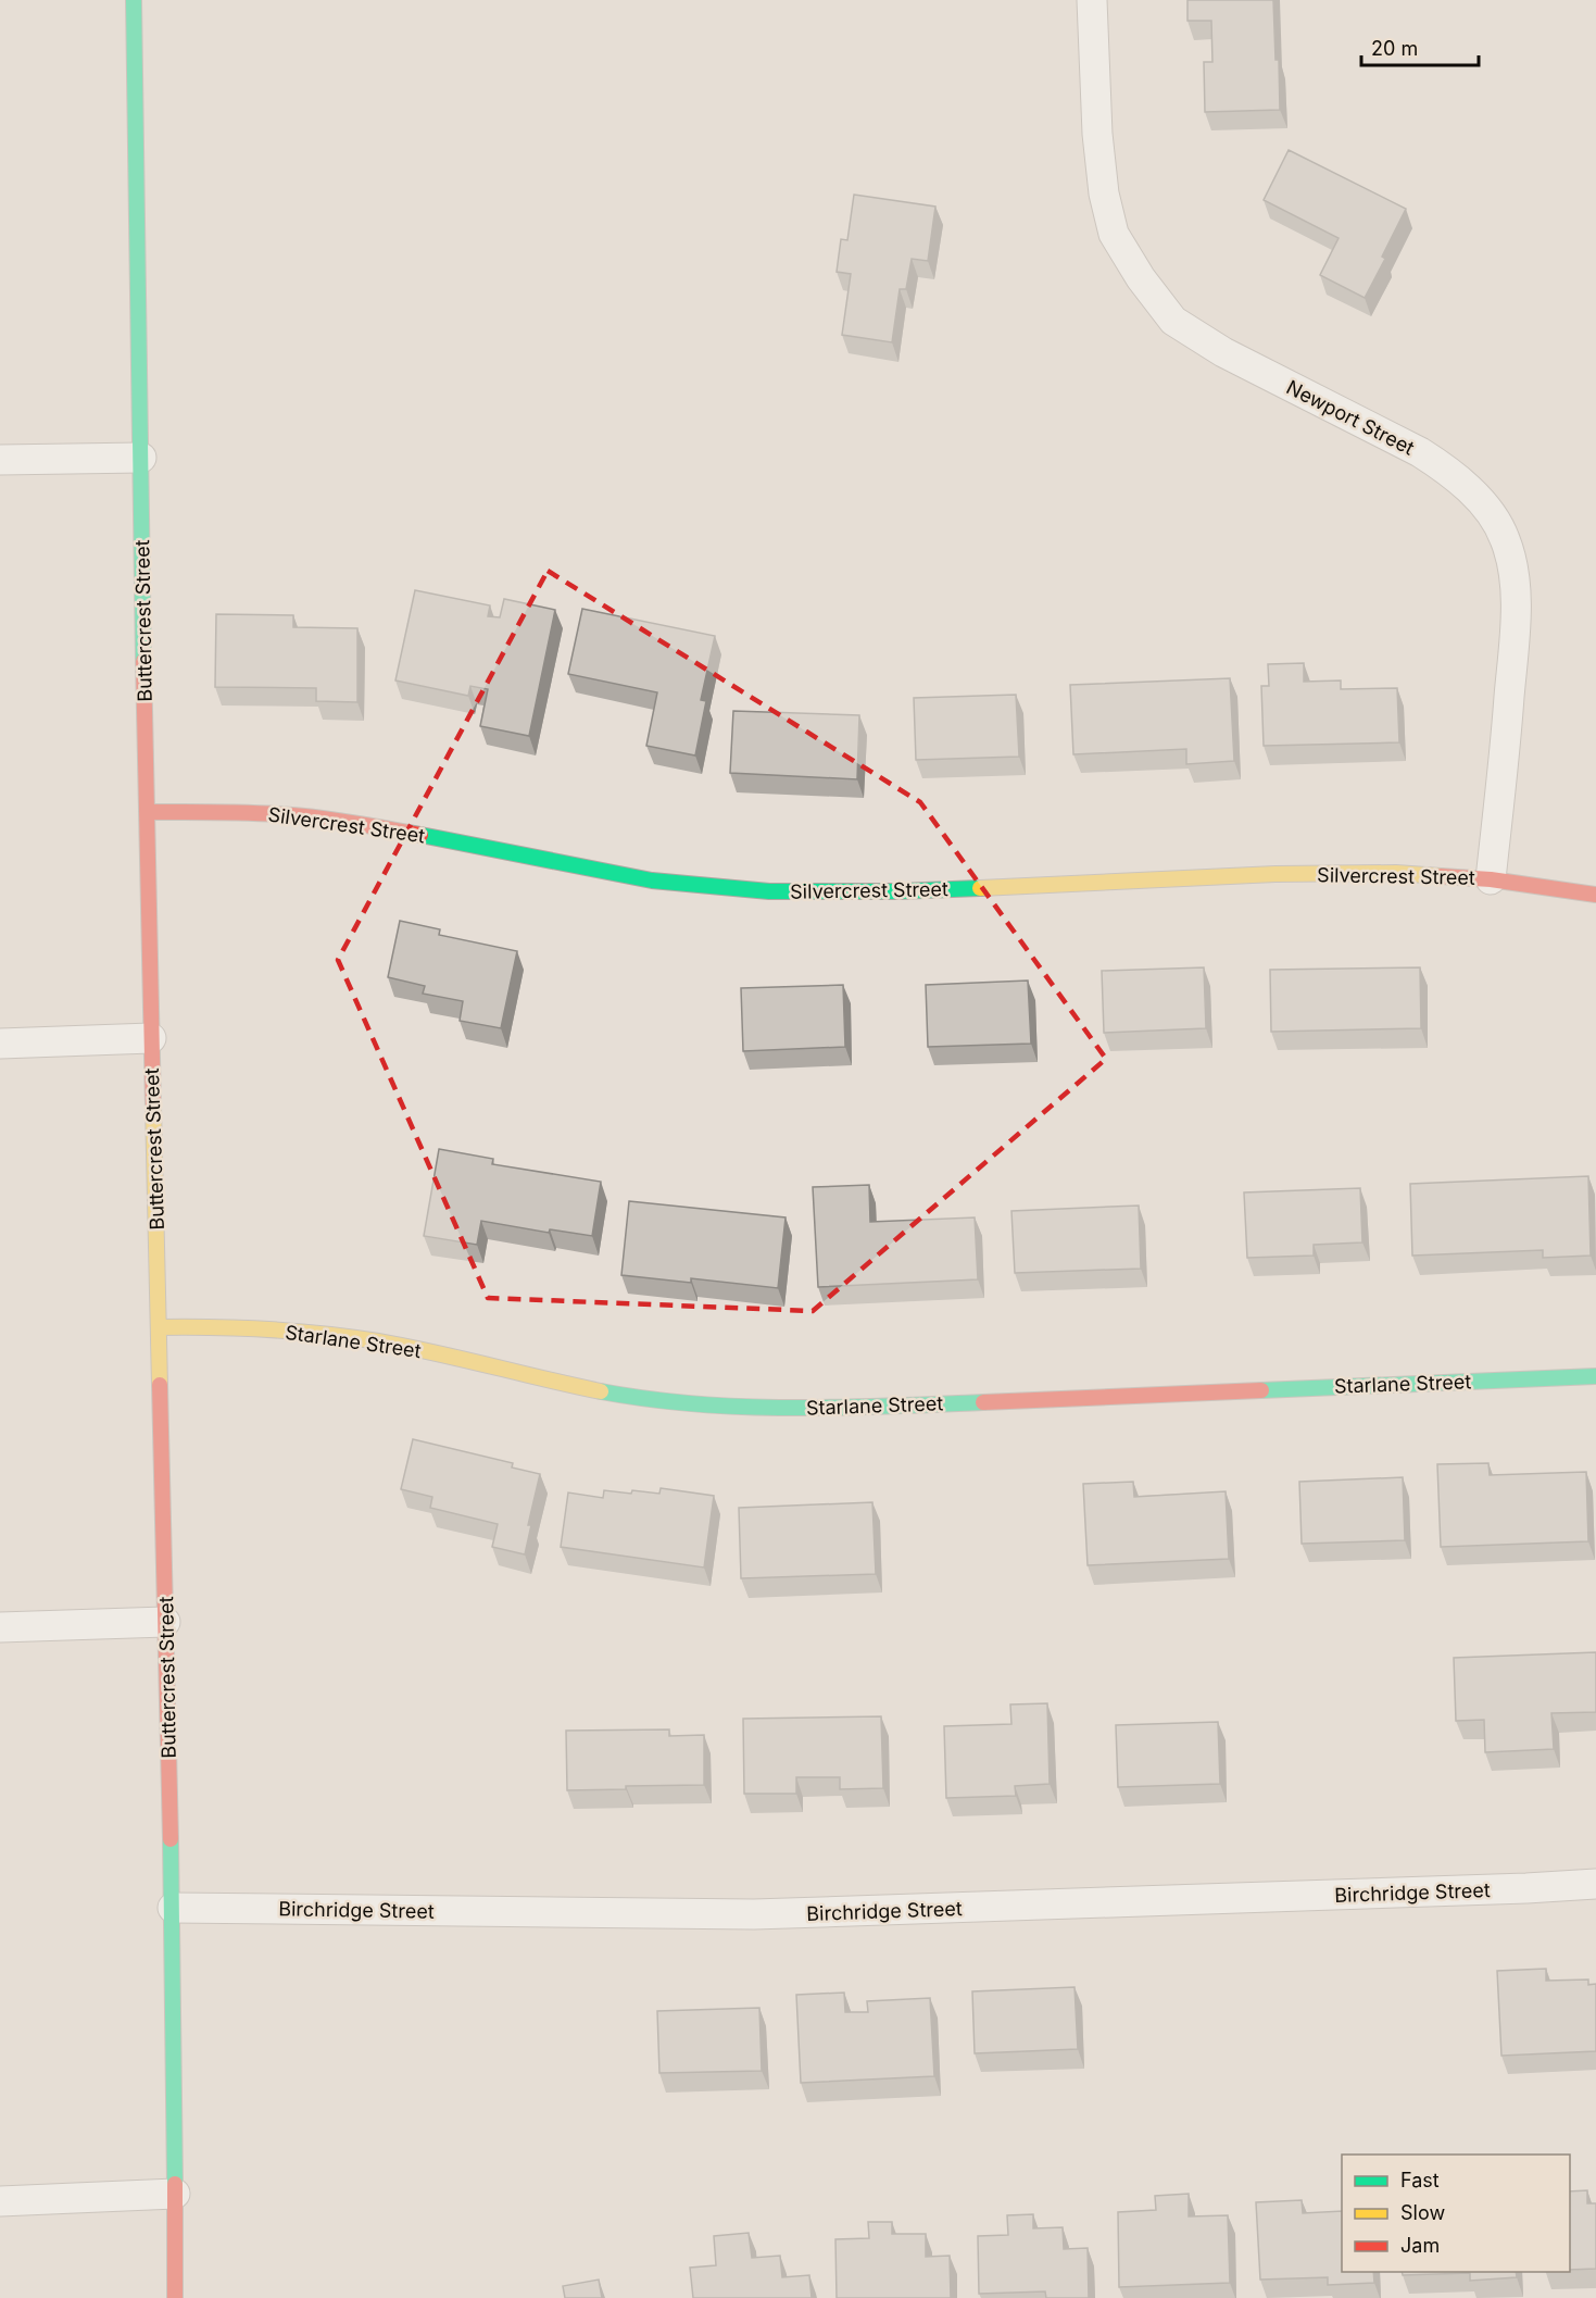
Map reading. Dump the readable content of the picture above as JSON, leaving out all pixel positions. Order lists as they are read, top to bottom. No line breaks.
{"streets":{"street":["Newport Street","Buttercrest Street","Silvercrest Street","Starlane Street","Birchridge Street"]},"crossings":[["Newport Street","Silvercrest Street"],["Buttercrest Street","Silvercrest Street"],["Buttercrest Street","Starlane Street"],["Buttercrest Street","Birchridge Street"]],"legend":["Fast","Slow","Jam"],"scale_bar":"20 m"}
